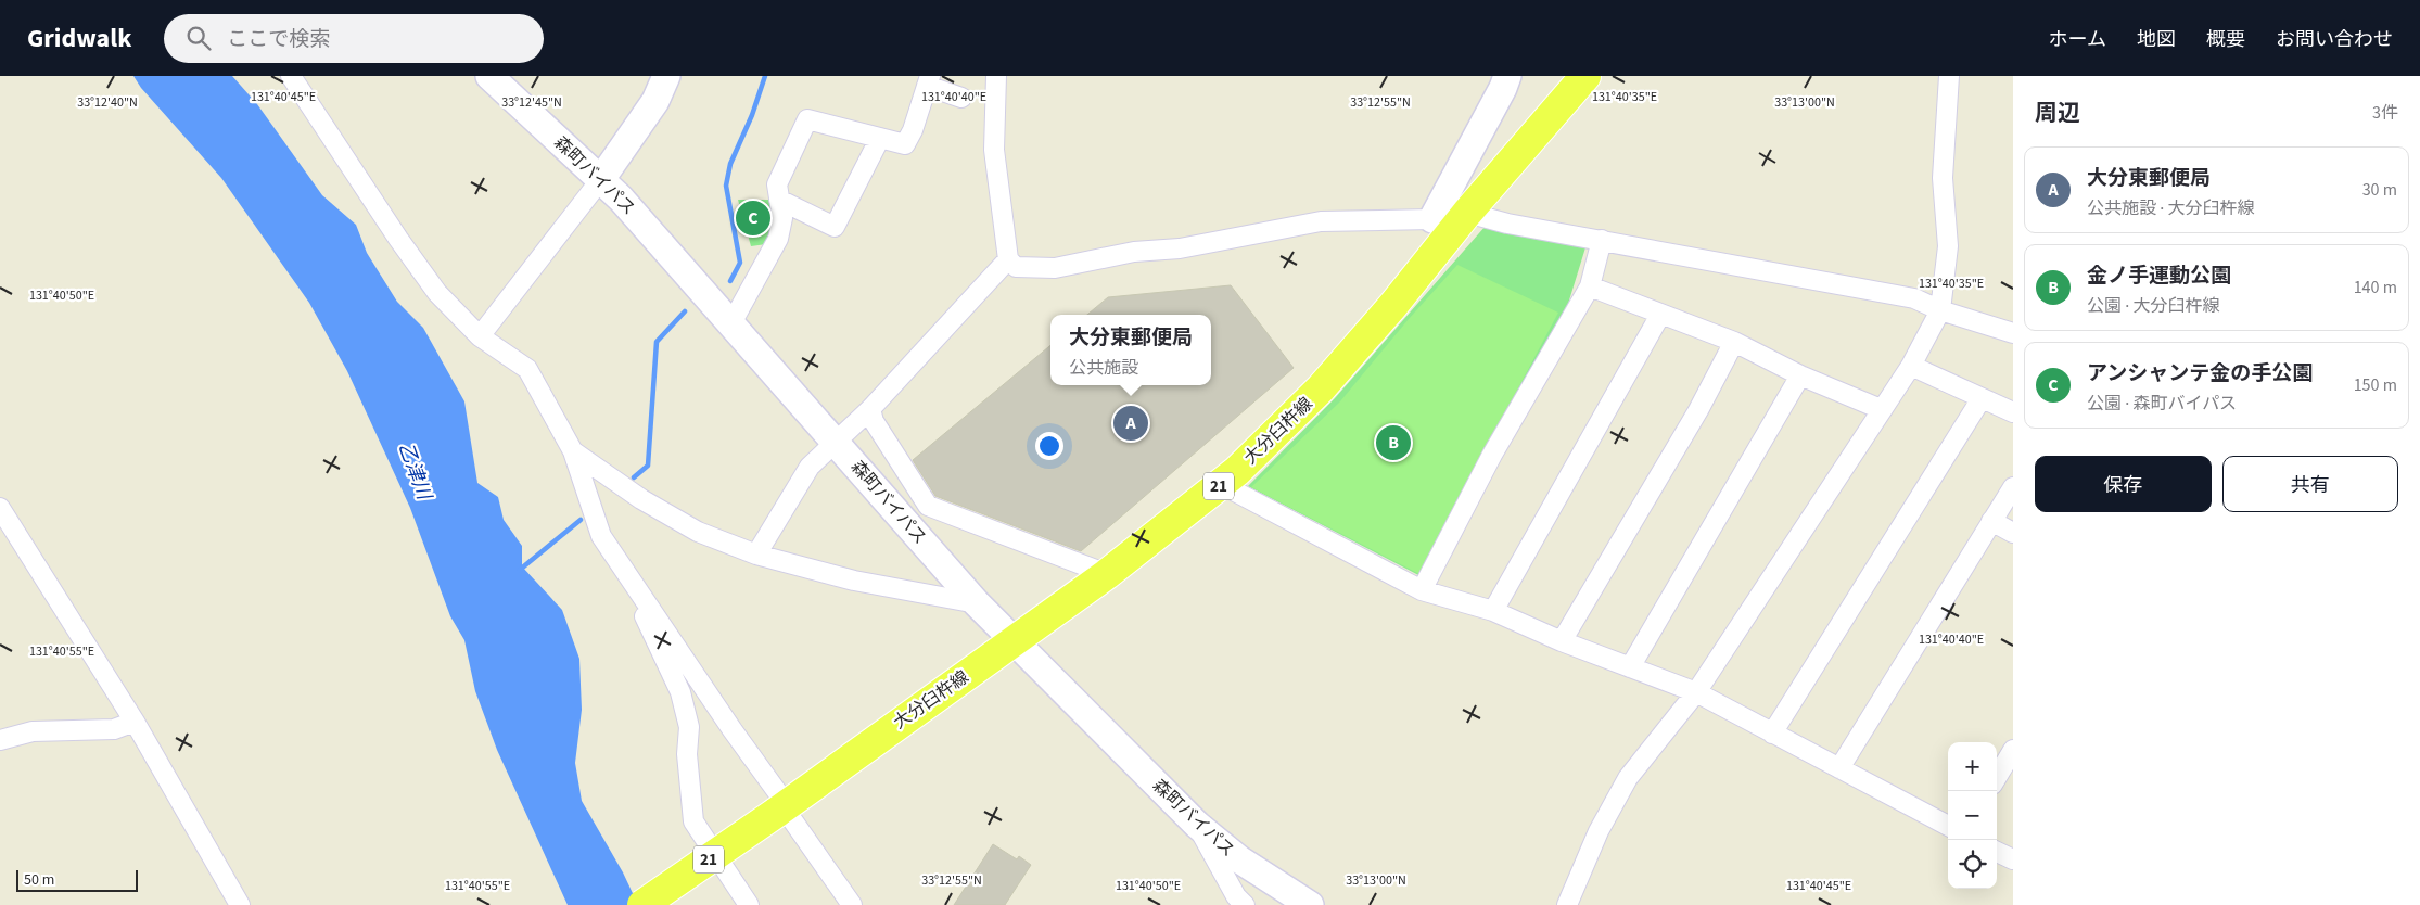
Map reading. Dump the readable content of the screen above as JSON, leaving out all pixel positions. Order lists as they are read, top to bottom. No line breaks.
{"streets":{"main road":["森町バイパス","大分臼杵線","21"]},"crossings":[["森町バイパス","大分臼杵線"],["大分臼杵線","21"]],"water":["乙津川"],"scale_bar":"50 m","page":{"header":"Gridwalk","search":"ここで検索","nav":["ホーム","地図","概要","お問い合わせ"],"heading":["周辺","3件"],"list":[{"mark":"A","name":"大分東郵便局","note":"公共施設 · 大分臼杵線","value":"30 m"},{"mark":"B","name":"金ノ手運動公園","note":"公園 · 大分臼杵線","value":"140 m"},{"mark":"C","name":"アンシャンテ金の手公園","note":"公園 · 森町バイパス","value":"150 m"}],"pins":["C","A","B"],"popup":["大分東郵便局","公共施設"],"buttons":["保存","共有"],"map_buttons":["+","−"],"scale":"50 m"},"coordinates":["131°40'45\"E","131°40'40\"E","131°40'35\"E","33°12'40\"N","33°12'45\"N","33°12'55\"N","33°13'00\"N","131°40'50\"E","131°40'55\"E"]}
